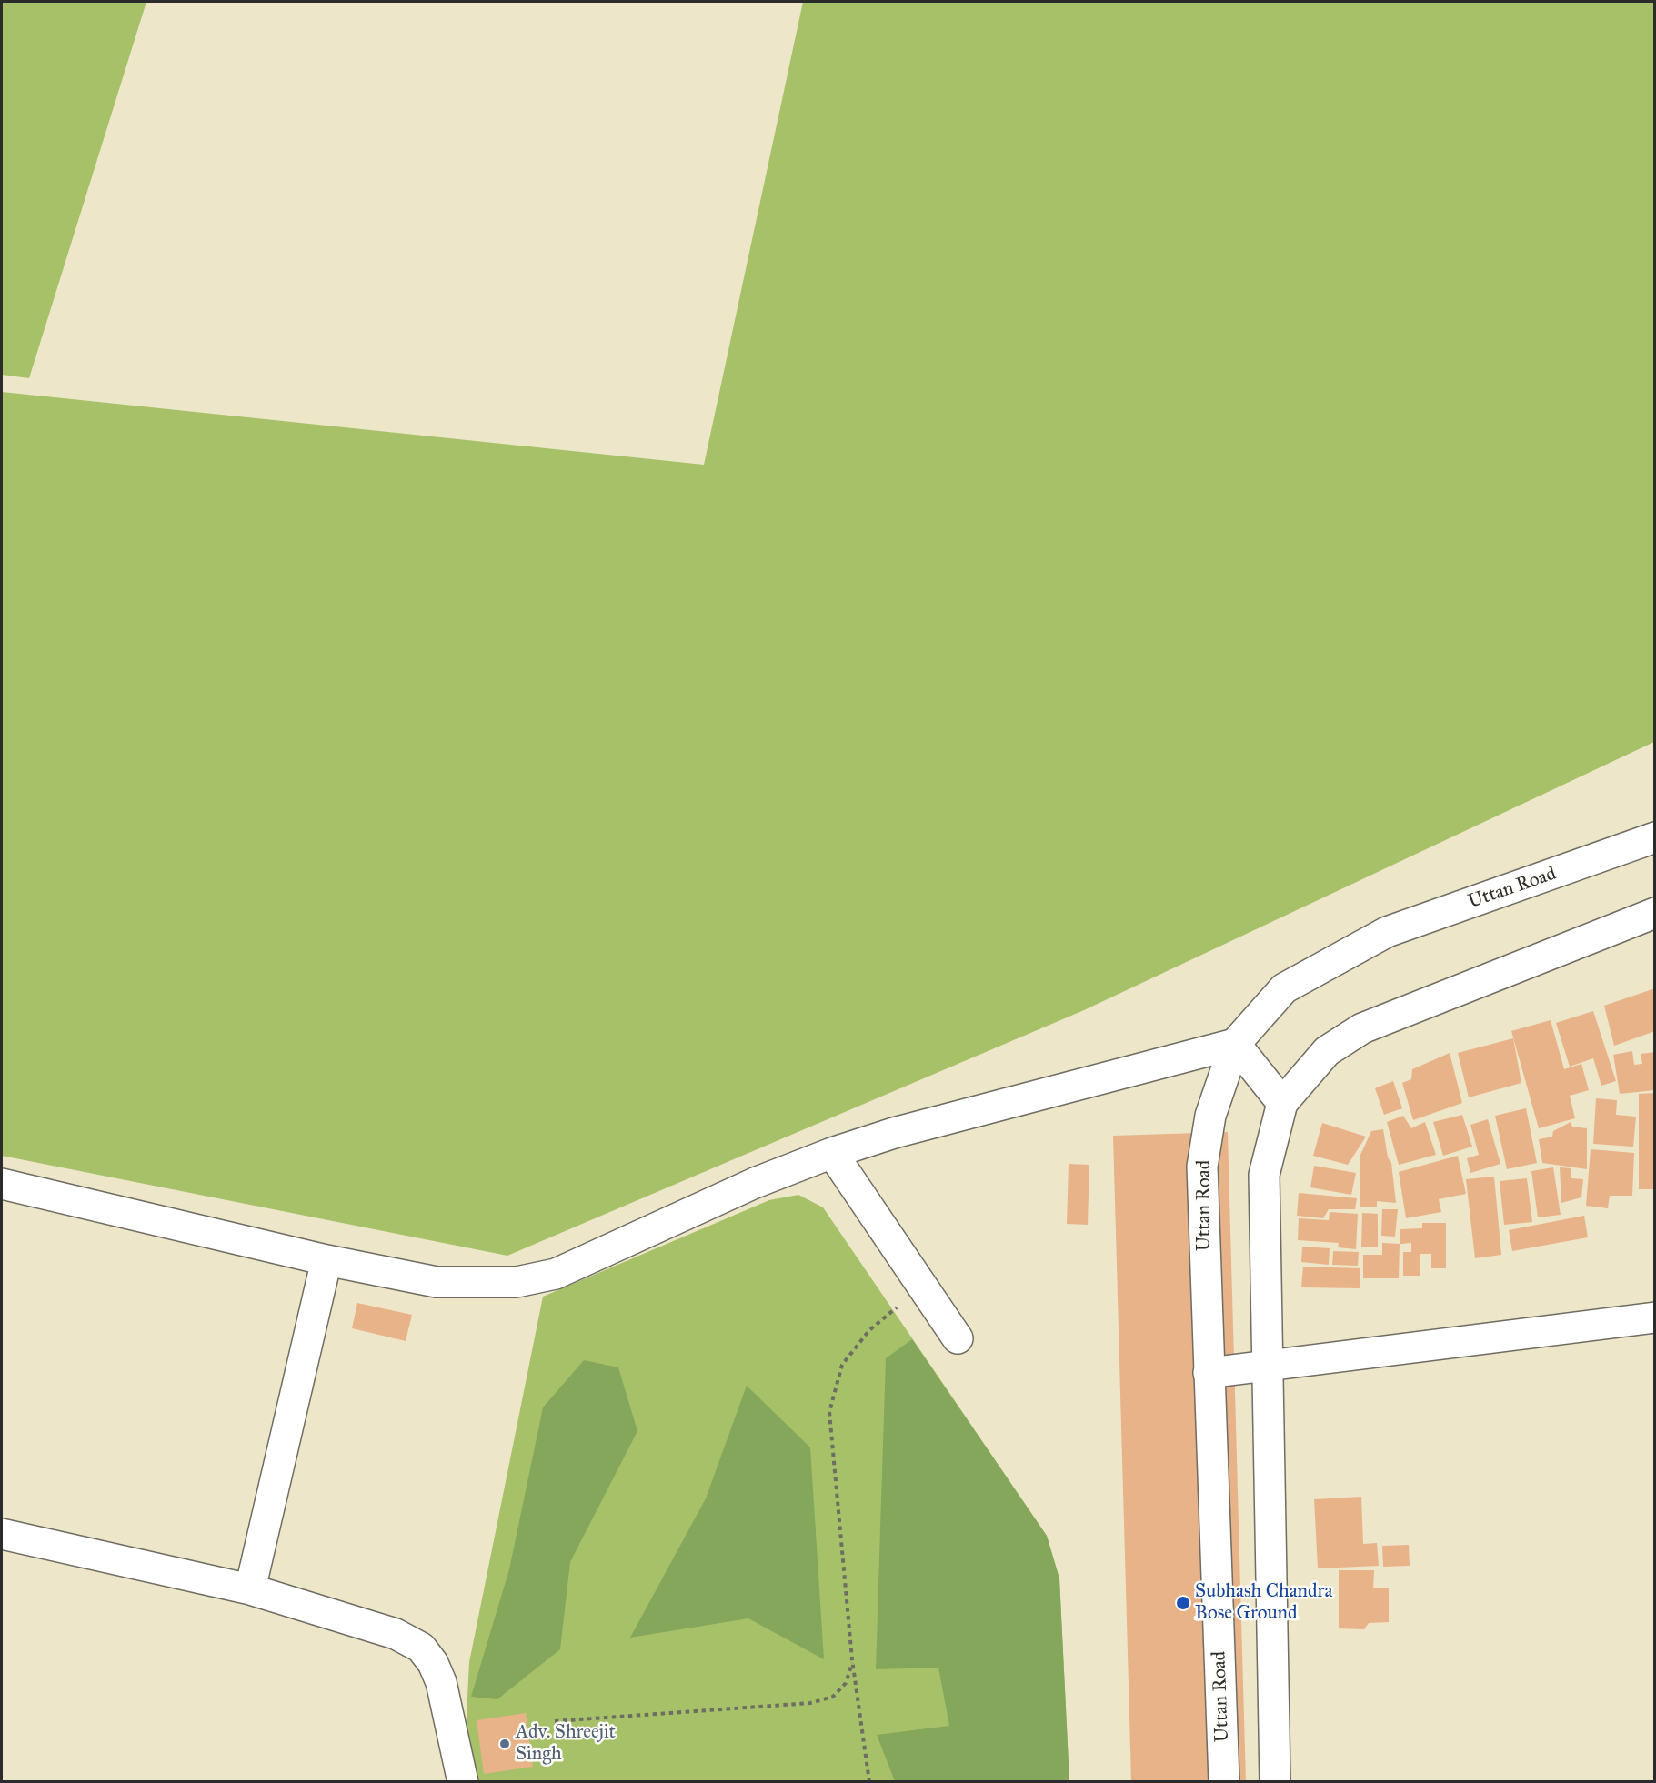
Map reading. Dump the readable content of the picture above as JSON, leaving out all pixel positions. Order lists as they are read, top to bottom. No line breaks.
{"streets":{"main road":["Uttan Road"]},"places":["Subhash Chandra Bose Ground","Adv. Shreejit Singh"]}
